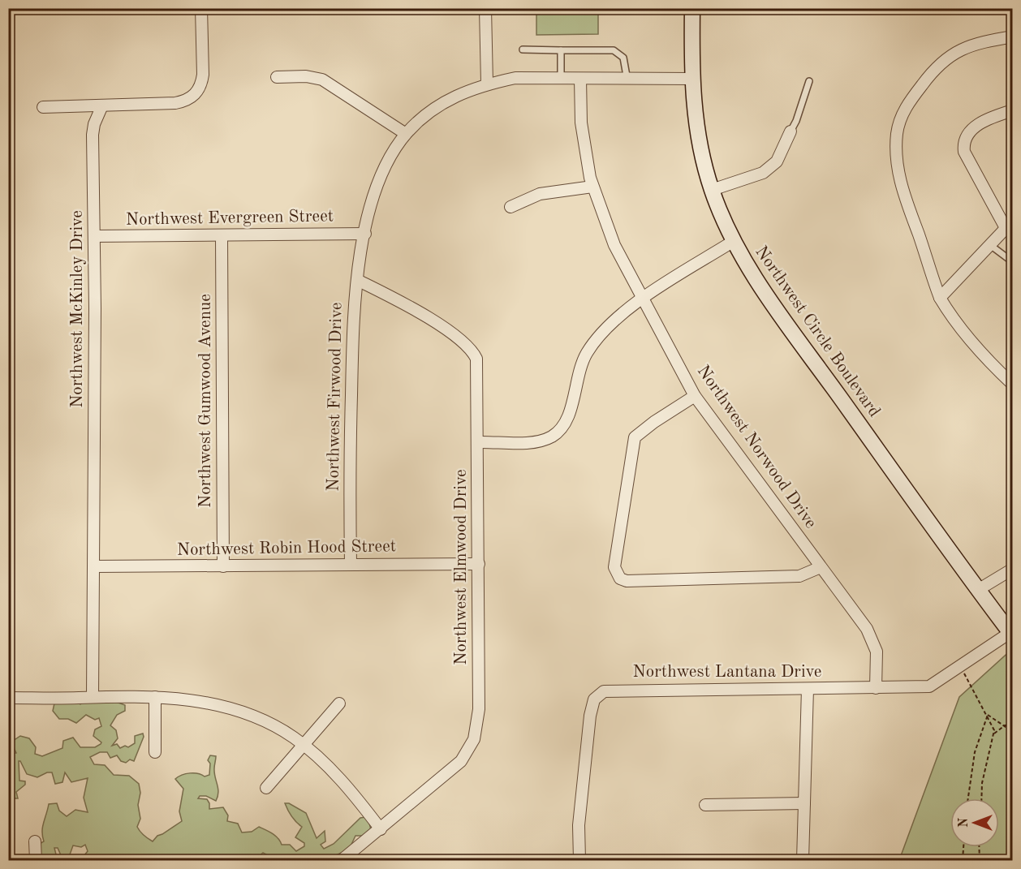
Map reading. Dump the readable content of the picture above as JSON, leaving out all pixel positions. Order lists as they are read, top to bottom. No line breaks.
{"streets":{"main road":["Northwest Circle Boulevard"],"street":["Northwest Evergreen Street","Northwest McKinley Drive","Northwest Firwood Drive","Northwest Gumwood Avenue","Northwest Norwood Drive","Northwest Robin Hood Street","Northwest Elmwood Drive","Northwest Lantana Drive"]},"crossings":[["Northwest Evergreen Street","Northwest McKinley Drive"],["Northwest Evergreen Street","Northwest Firwood Drive"],["Northwest Evergreen Street","Northwest Gumwood Avenue"],["Northwest McKinley Drive","Northwest Robin Hood Street"],["Northwest Circle Boulevard","Northwest Firwood Drive"],["Northwest Circle Boulevard","Northwest Lantana Drive"],["Northwest Firwood Drive","Northwest Norwood Drive"],["Northwest Firwood Drive","Northwest Robin Hood Street"],["Northwest Firwood Drive","Northwest Elmwood Drive"],["Northwest Gumwood Avenue","Northwest Robin Hood Street"],["Northwest Norwood Drive","Northwest Lantana Drive"],["Northwest Robin Hood Street","Northwest Elmwood Drive"]],"north":"left"}
